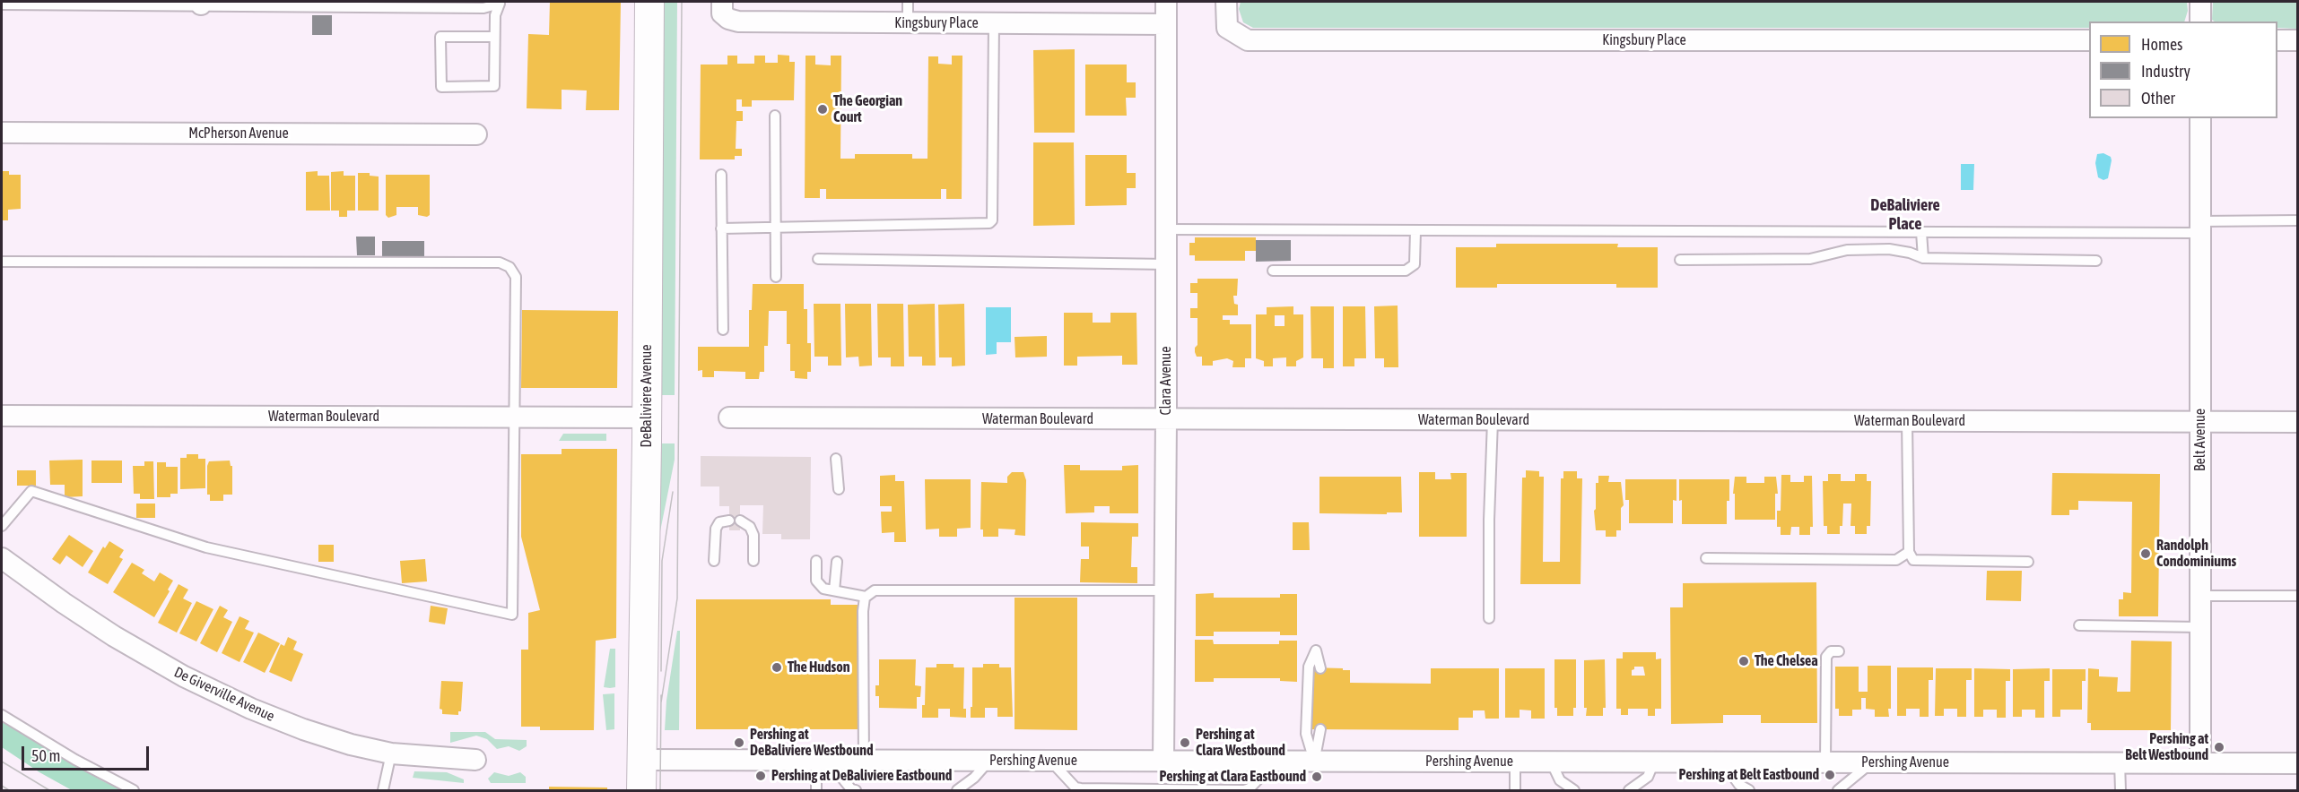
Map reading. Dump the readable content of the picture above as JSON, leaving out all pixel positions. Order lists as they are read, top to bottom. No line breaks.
{"streets":{"main road":["DeBaliviere Avenue"],"street":["Kingsbury Place","McPherson Avenue","Clara Avenue","Waterman Boulevard","Belt Avenue","De Giverville Avenue","Pershing Avenue"]},"crossings":[["Kingsbury Place","Clara Avenue"],["Clara Avenue","Waterman Boulevard"],["Clara Avenue","Pershing Avenue"],["DeBaliviere Avenue","Waterman Boulevard"],["DeBaliviere Avenue","Pershing Avenue"],["Waterman Boulevard","Belt Avenue"],["Belt Avenue","Pershing Avenue"]],"districts":["DeBaliviere Place"],"places":["The Georgian Court","Randolph Condominiums","The Chelsea","The Hudson","Pershing at DeBaliviere Westbound","Pershing at Clara Westbound","Pershing at Belt Westbound","Pershing at Belt Eastbound","Pershing at DeBaliviere Eastbound","Pershing at Clara Eastbound"],"legend":["Homes","Industry","Other"],"scale_bar":"50 m"}
